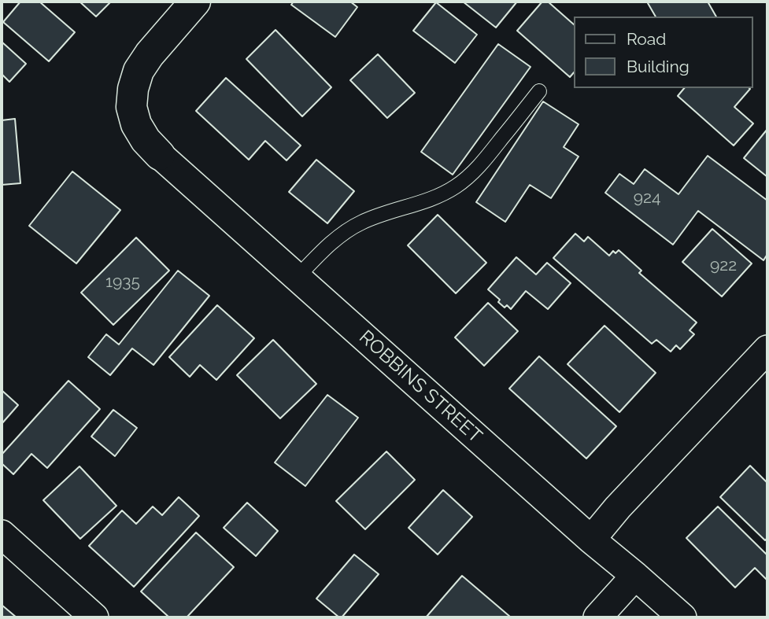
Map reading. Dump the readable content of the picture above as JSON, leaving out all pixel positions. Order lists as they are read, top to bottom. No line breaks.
{"streets":{"street":["ROBBINS STREET"]},"house_numbers":["924","922","1935"],"legend":["Road","Building"]}
